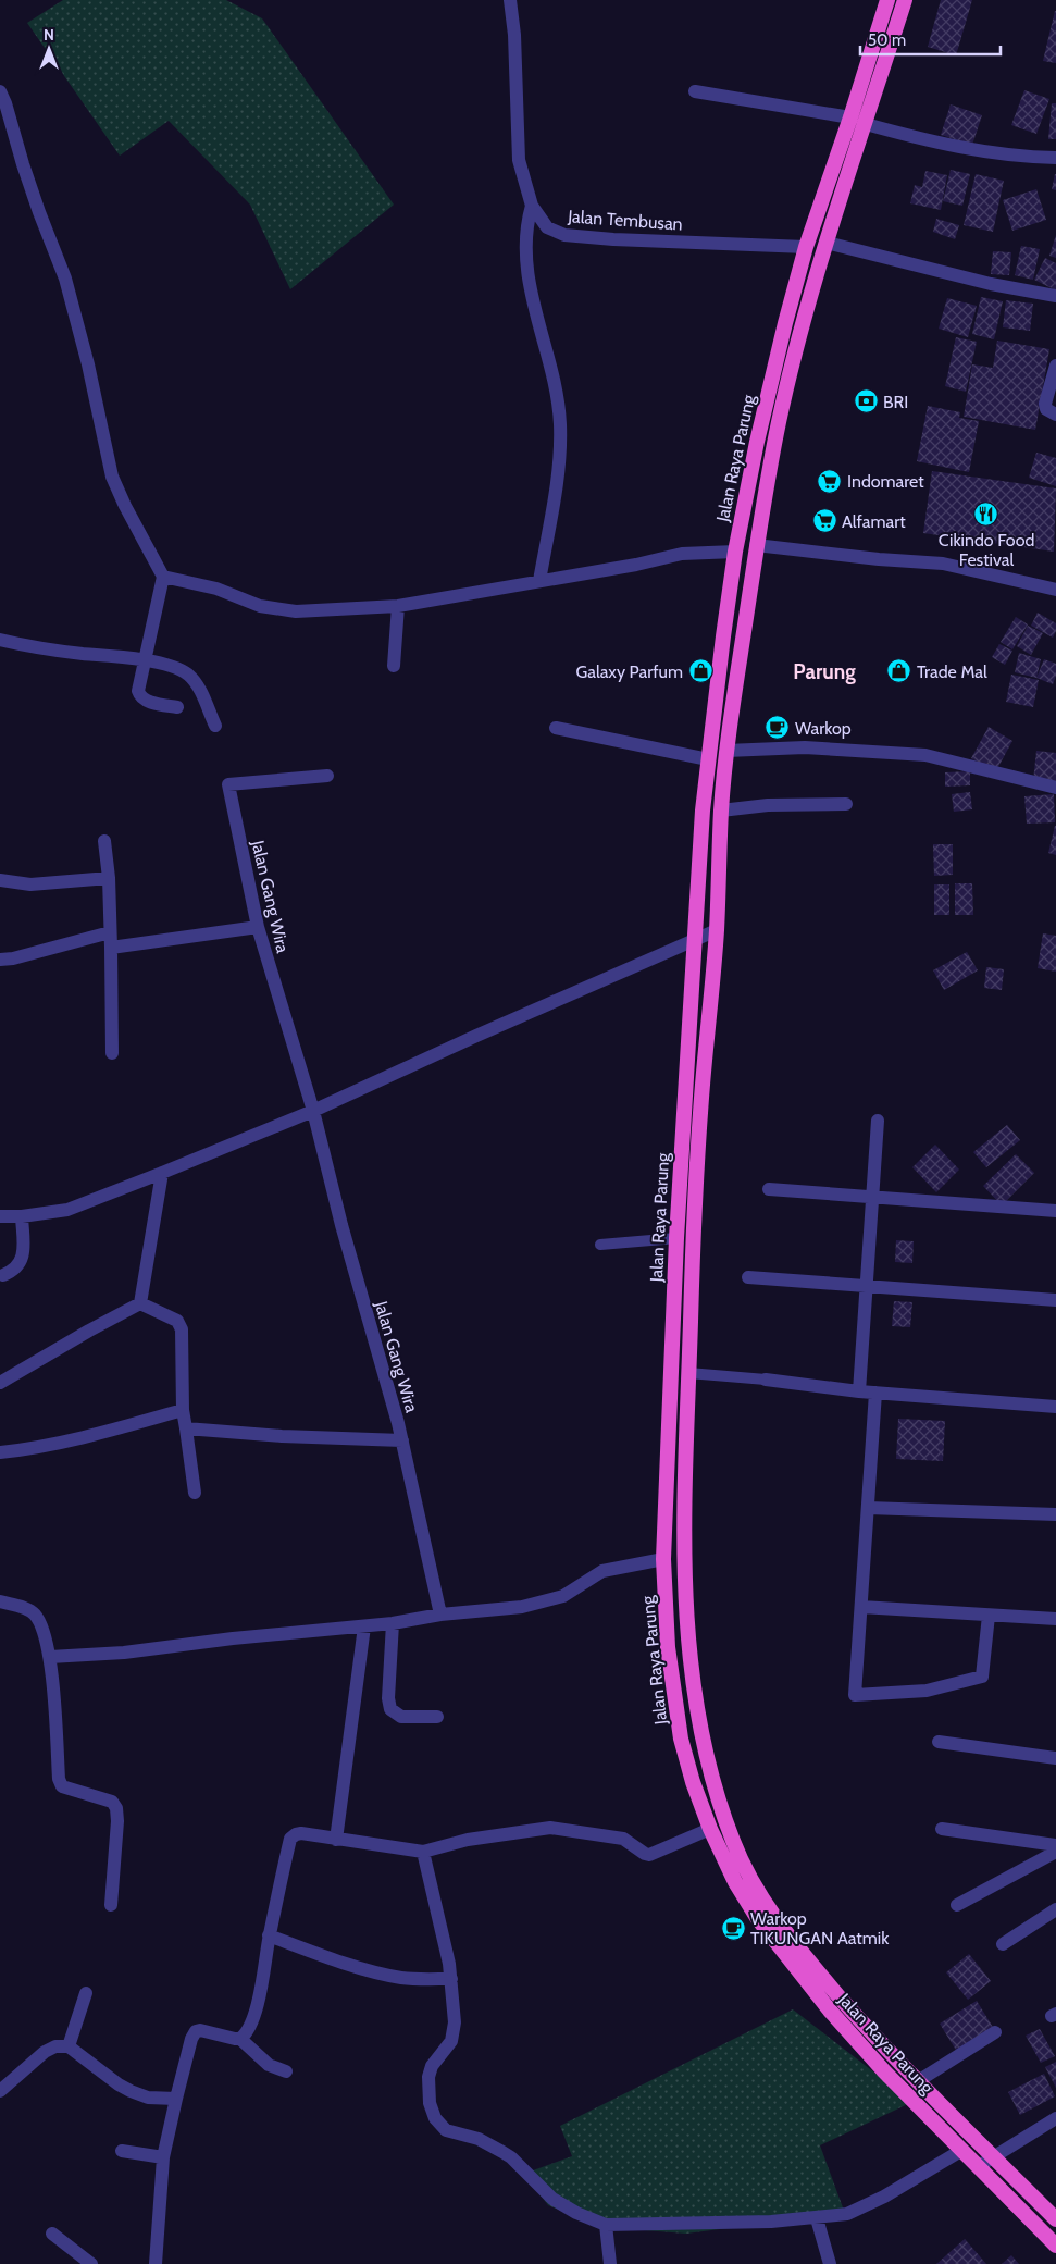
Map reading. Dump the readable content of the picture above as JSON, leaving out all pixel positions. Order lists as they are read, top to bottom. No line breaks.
{"streets":{"highway":["Jalan Raya Parung"],"street":["Jalan Tembusan","Jalan Gang Wira"]},"crossings":[["Jalan Tembusan","Jalan Raya Parung"]],"districts":["Parung"],"places":{"bank":["BRI"],"supermarket":["Indomaret","Alfamart"],"restaurant":["Cikindo Food Festival"],"shop":["Galaxy Parfum","Trade Mal"],"cafe":["Warkop","Warkop TIKUNGAN Aatmik"]},"scale_bar":"50 m","north":"top"}
